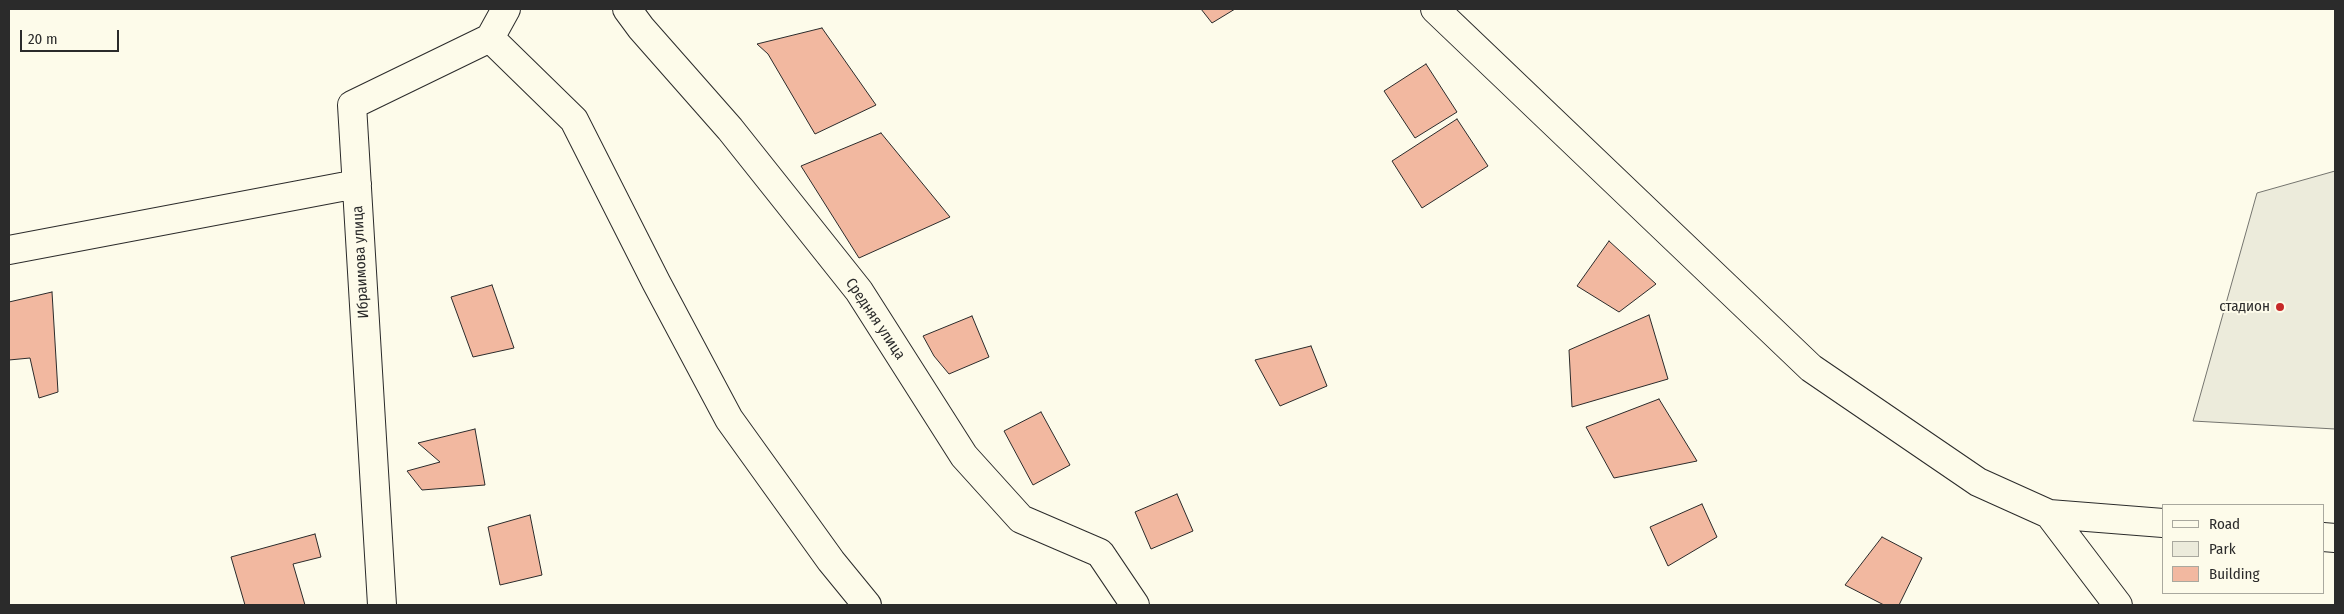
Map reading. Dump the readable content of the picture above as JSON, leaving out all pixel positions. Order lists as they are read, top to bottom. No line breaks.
{"streets":{"street":["Ибраимова улица","Средняя улица"]},"places":["стадион"],"legend":["Road","Park","Building"],"scale_bar":"20 m"}
